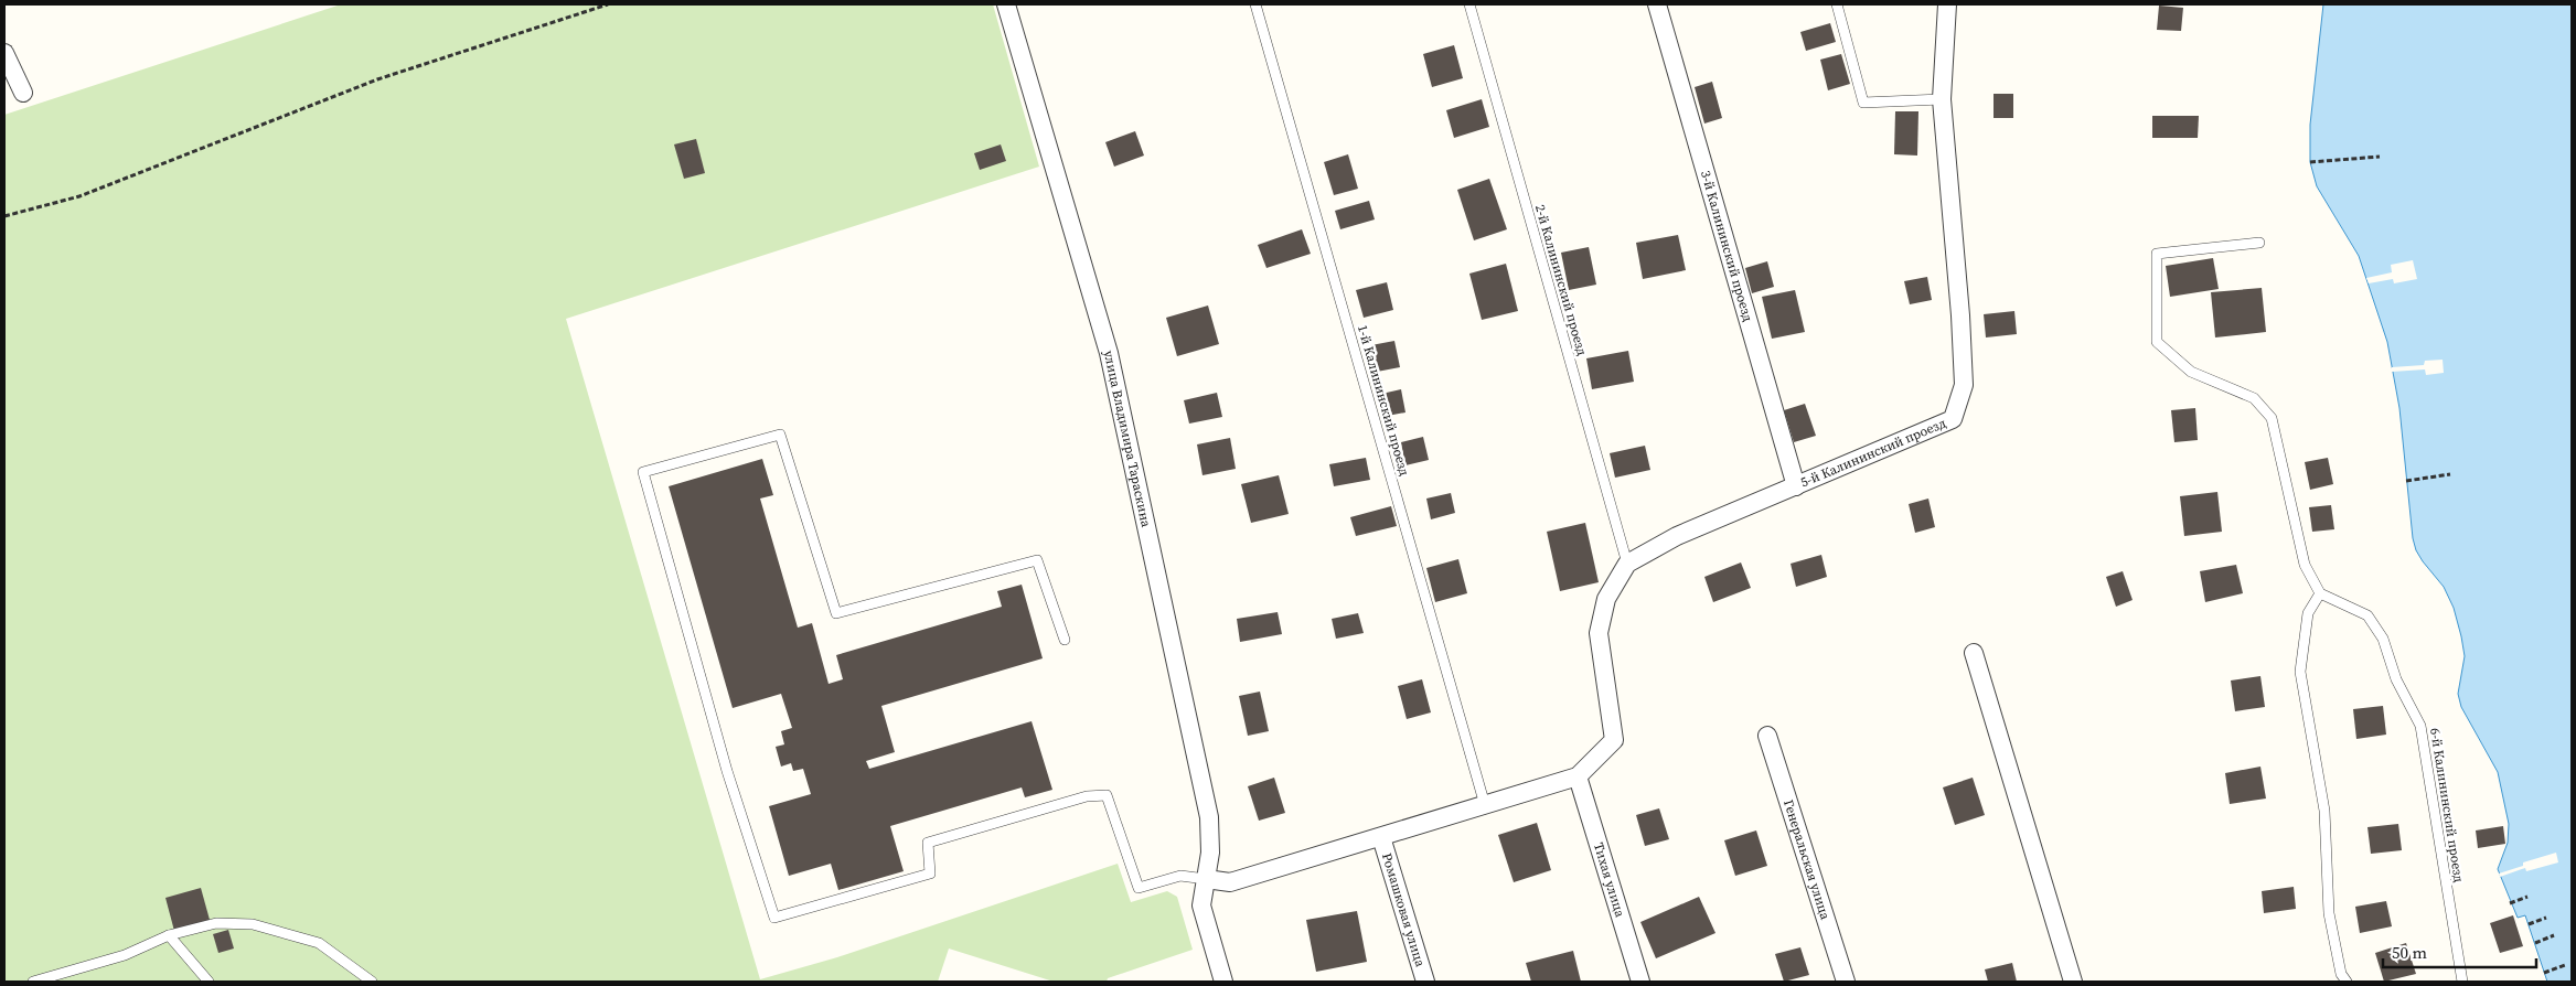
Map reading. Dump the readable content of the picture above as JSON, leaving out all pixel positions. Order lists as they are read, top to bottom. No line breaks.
{"streets":{"street":["3-й Калининский проезд","улица Владимира Тараскина","5-й Калининский проезд","Генеральская улица","Тихая улица","Ромашковая улица"],"lane":["2-й Калининский проезд","1-й Калининский проезд","6-й Калининский проезд"]},"crossings":[["3-й Калининский проезд","5-й Калининский проезд"],["2-й Калининский проезд","5-й Калининский проезд"]],"scale_bar":"50 m"}
